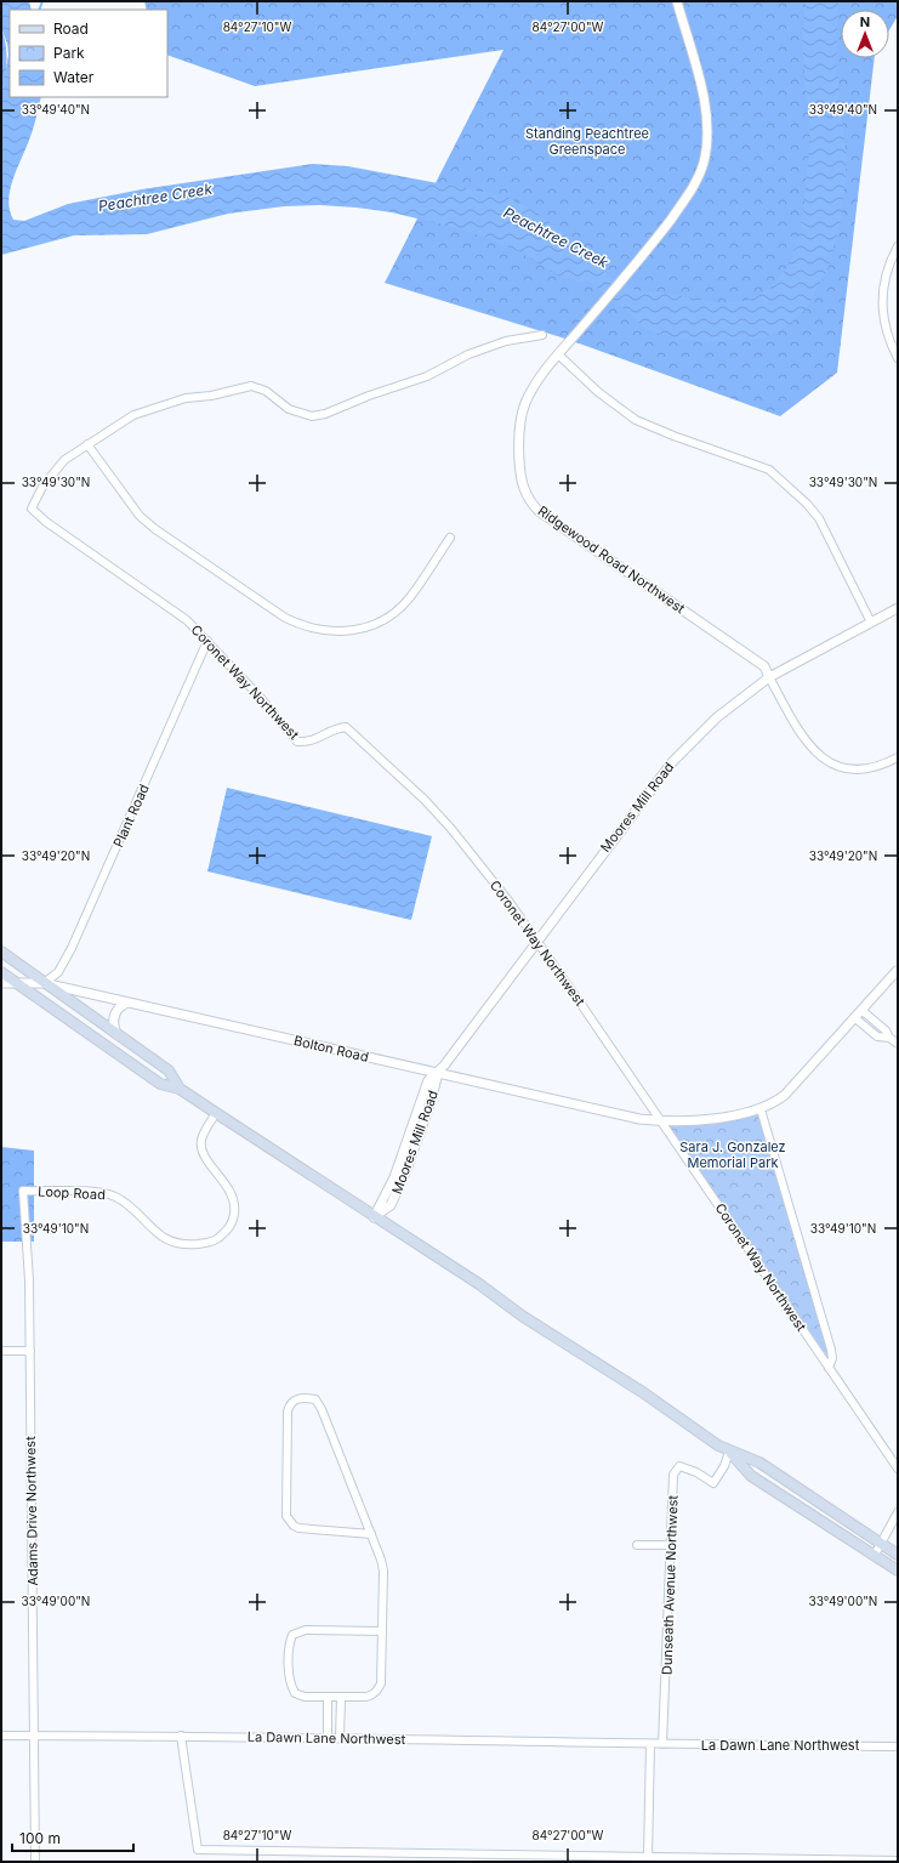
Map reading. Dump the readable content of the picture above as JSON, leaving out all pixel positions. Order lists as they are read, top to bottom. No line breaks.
{"streets":{"street":["Ridgewood Road Northwest","Coronet Way Northwest","Moores Mill Road","Plant Road","Bolton Road","Loop Road","Adams Drive Northwest","Dunseath Avenue Northwest","La Dawn Lane Northwest"]},"crossings":[["Ridgewood Road Northwest","Moores Mill Road"],["Coronet Way Northwest","Moores Mill Road"],["Coronet Way Northwest","Plant Road"],["Coronet Way Northwest","Bolton Road"],["Moores Mill Road","Bolton Road"],["Plant Road","Bolton Road"],["Loop Road","Adams Drive Northwest"],["Adams Drive Northwest","La Dawn Lane Northwest"],["Dunseath Avenue Northwest","La Dawn Lane Northwest"]],"water":["Peachtree Creek"],"parks":["Standing Peachtree Greenspace","Sara J. Gonzalez Memorial Park"],"legend":["Road","Park","Water"],"scale_bar":"100 m","north":"top","coordinates":["84°27'10\"W","84°27'00\"W","33°49'40\"N","33°49'30\"N","33°49'20\"N","33°49'10\"N","33°49'00\"N"]}
